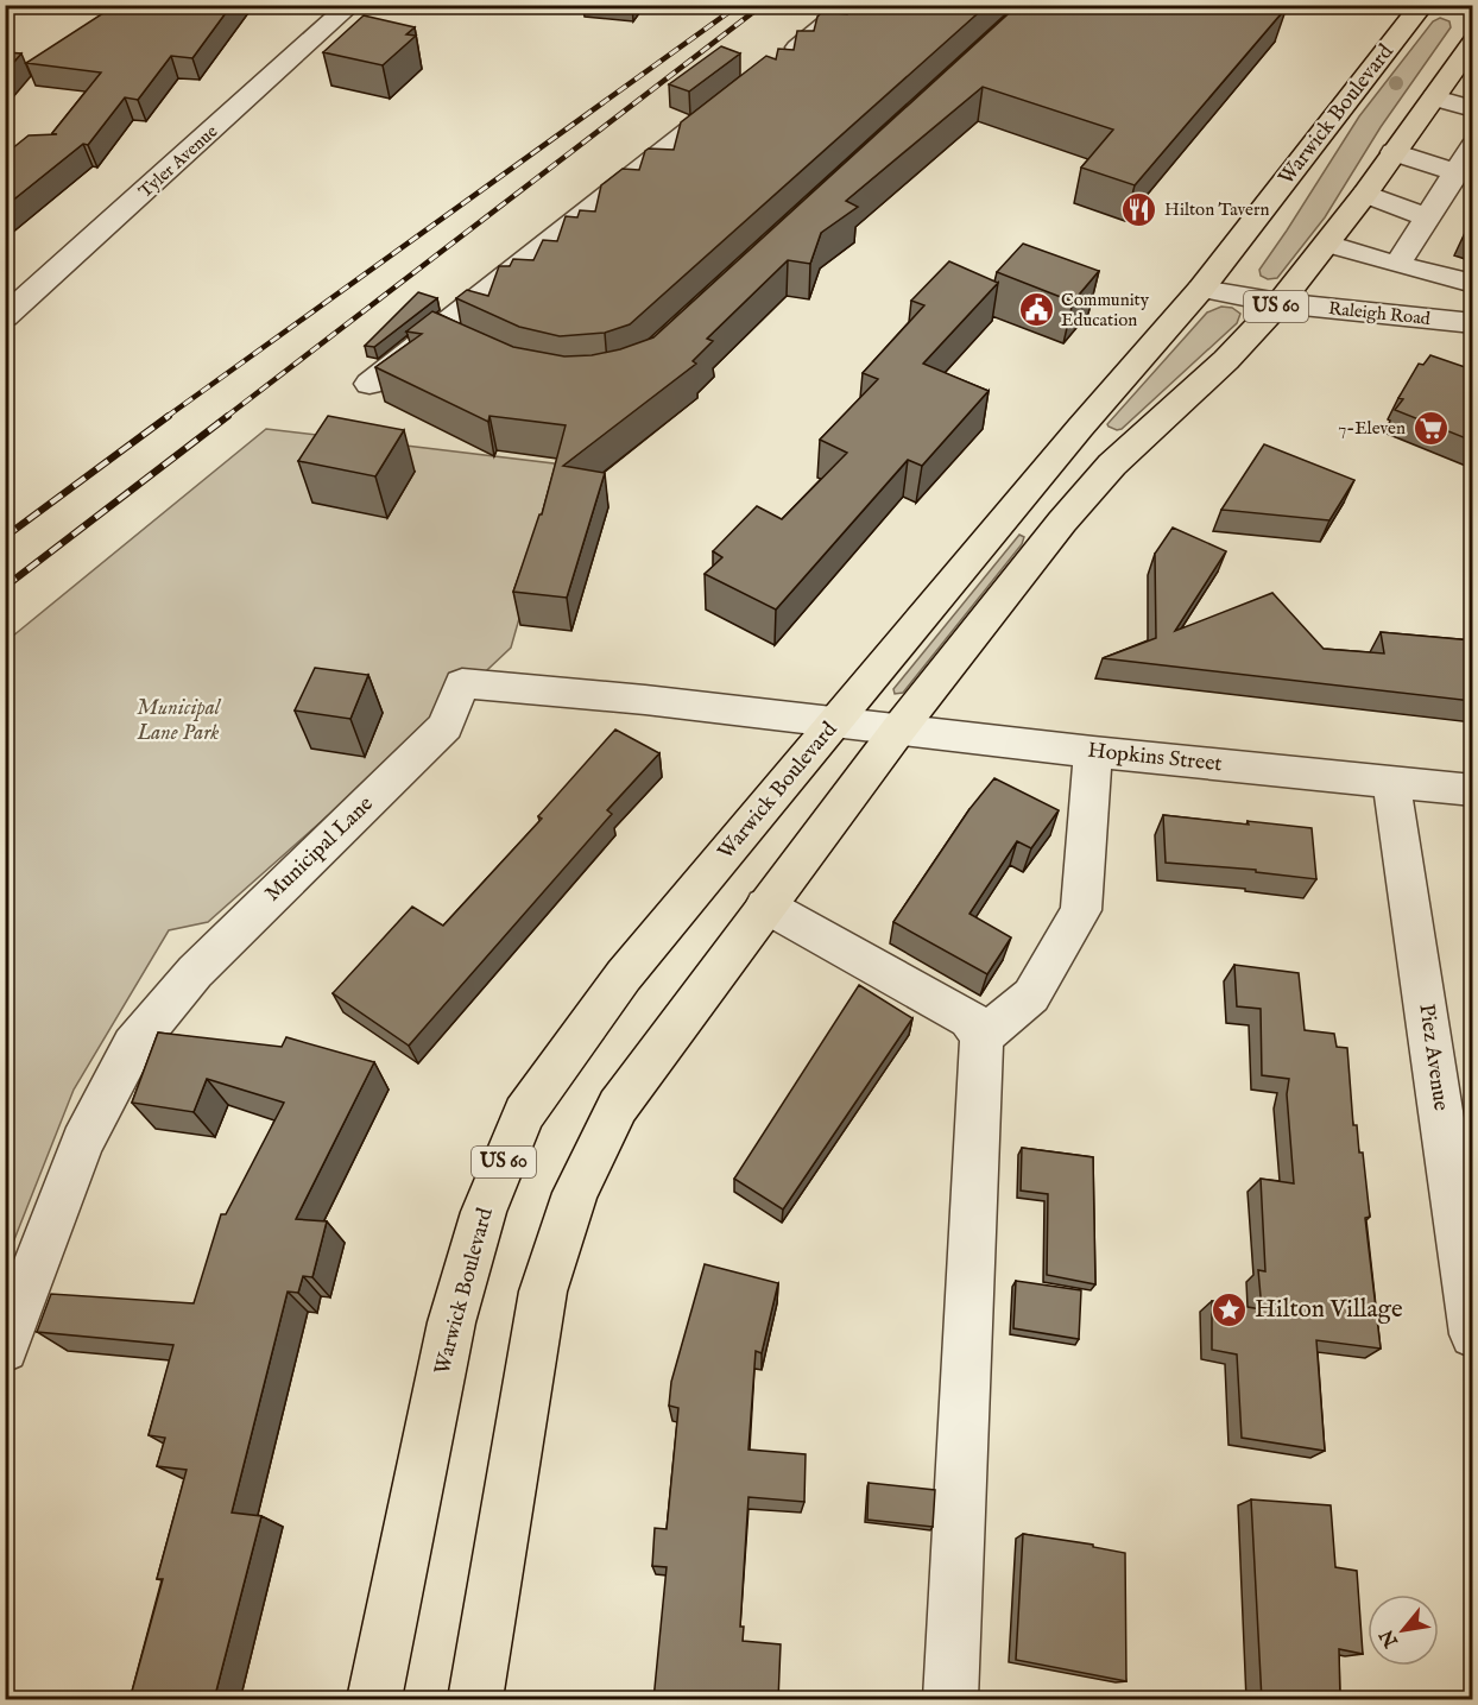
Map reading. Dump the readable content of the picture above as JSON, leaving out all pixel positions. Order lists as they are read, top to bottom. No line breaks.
{"streets":{"main road":["Warwick Boulevard","US 60"],"street":["Tyler Avenue","Raleigh Road","Hopkins Street","Municipal Lane","Piez Avenue"]},"crossings":[["Warwick Boulevard","Raleigh Road"],["Warwick Boulevard","Hopkins Street"],["Warwick Boulevard","Municipal Lane"],["US 60","Raleigh Road"],["US 60","Hopkins Street"],["Hopkins Street","Municipal Lane"],["Hopkins Street","Piez Avenue"]],"parks":["Municipal Lane Park"],"places":{"restaurant":["Hilton Tavern"],"public building":["Community Education"],"supermarket":["7-Eleven"],"place":["Hilton Village"]},"north":"bottom left"}
